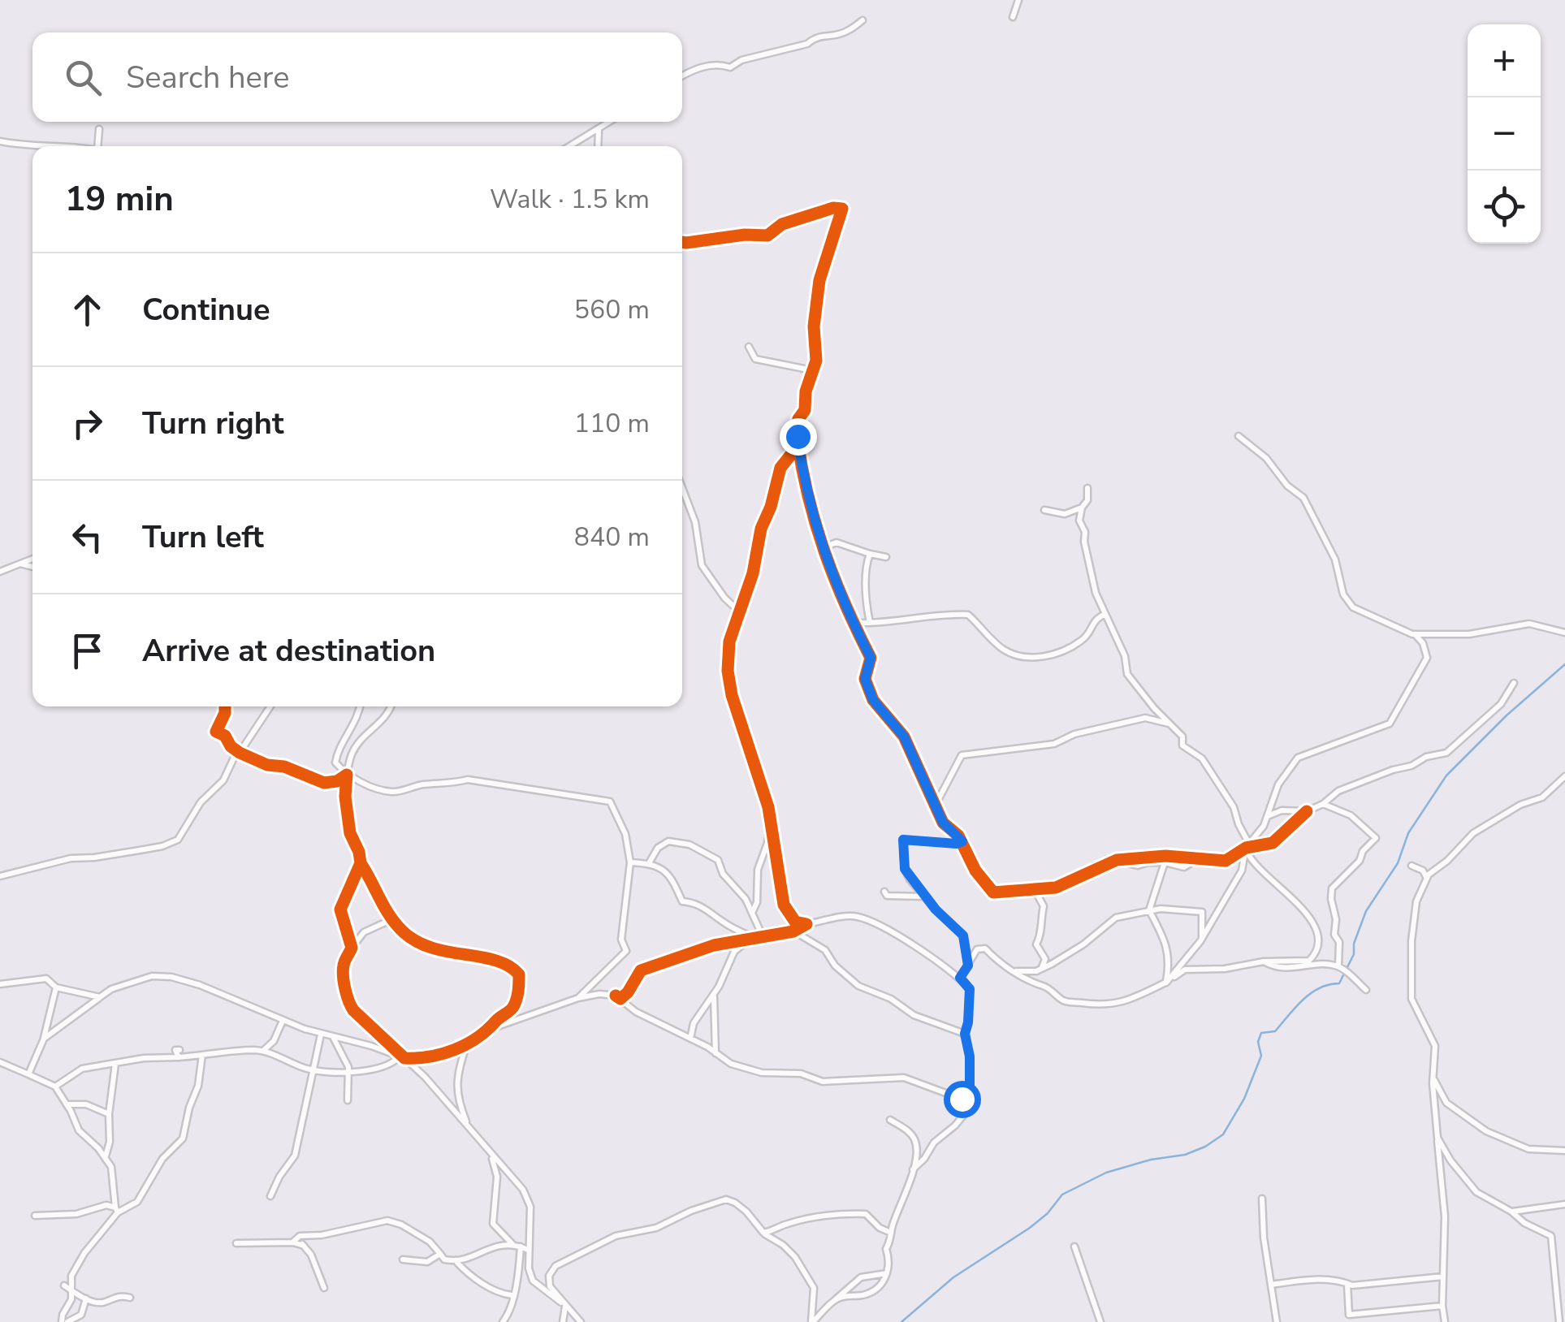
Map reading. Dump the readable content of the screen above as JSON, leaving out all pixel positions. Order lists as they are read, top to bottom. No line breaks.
{"page":{"map_buttons":["+","−"],"search":"Search here","heading":["19 min","Walk · 1.5 km"],"list":[["Continue","560 m"],["Turn right","110 m"],["Turn left","840 m"],"Arrive at destination"]}}
